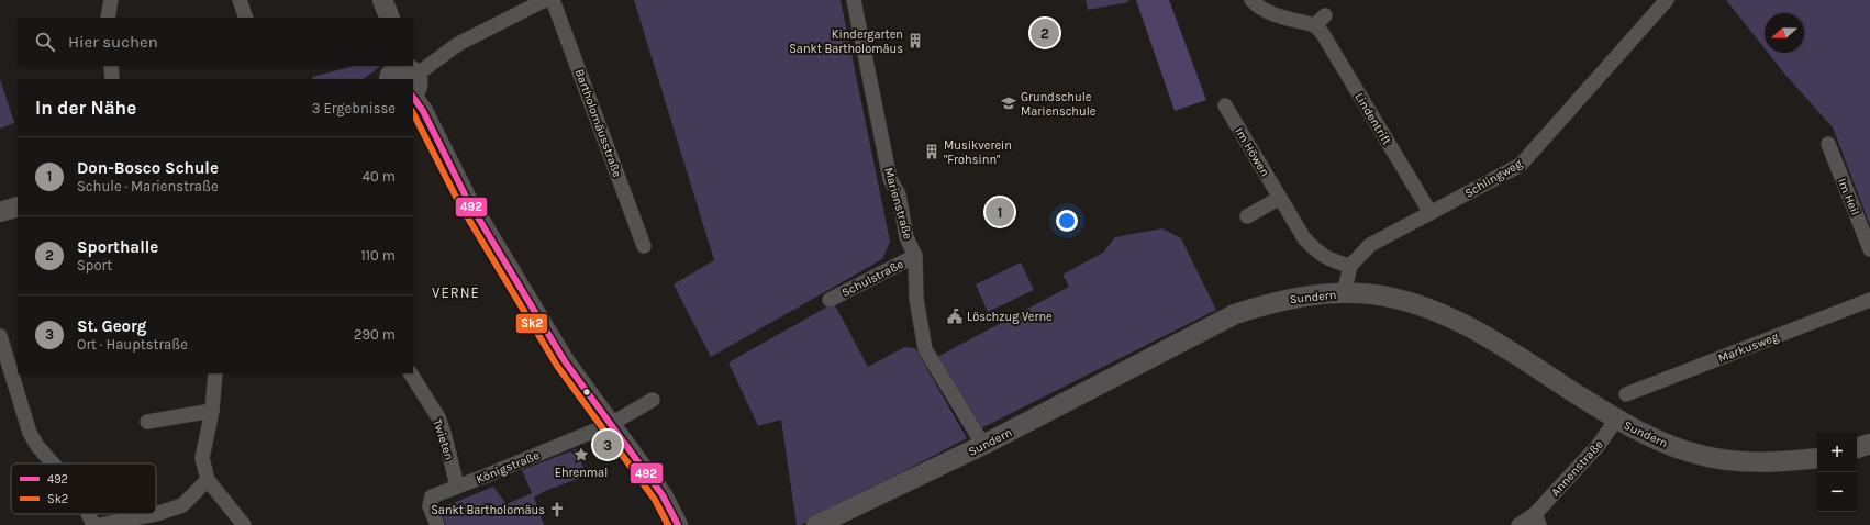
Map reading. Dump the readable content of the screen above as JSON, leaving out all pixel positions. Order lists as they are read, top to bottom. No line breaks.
{"streets":{"street":["Lindentrift","Bartholomäusstraße","Im Höwen","Schlingweg","Im Heil","Marienstraße","Schulstraße","Sundern","Markusweg","Twieten","Königstraße","Annenstraße"]},"crossings":[["Lindentrift","Schlingweg"],["Im Höwen","Schlingweg"],["Schlingweg","Sundern"],["Marienstraße","Schulstraße"],["Marienstraße","Sundern"],["Sundern","Annenstraße"],["Twieten","Königstraße"]],"districts":["VERNE"],"places":{"building":["Kindergarten Sankt Bartholomäus","Musikverein \"Frohsinn\""],"school or university":["Grundschule Marienschule"],"public building":["Löschzug Verne"],"place":["Ehrenmal"],"church":["Sankt Bartholomäus"]},"lines":["transit line 492","transit line Sk2"],"legend":["492","Sk2"],"north":"left","page":{"pins":["2","1","3"],"search":"Hier suchen","heading":["In der Nähe","3 Ergebnisse"],"list":[{"mark":"1","name":"Don-Bosco Schule","note":"Schule · Marienstraße","value":"40 m"},{"mark":"2","name":"Sporthalle","note":"Sport","value":"110 m"},{"mark":"3","name":"St. Georg","note":"Ort · Hauptstraße","value":"290 m"}],"map_buttons":["+","−"]}}
